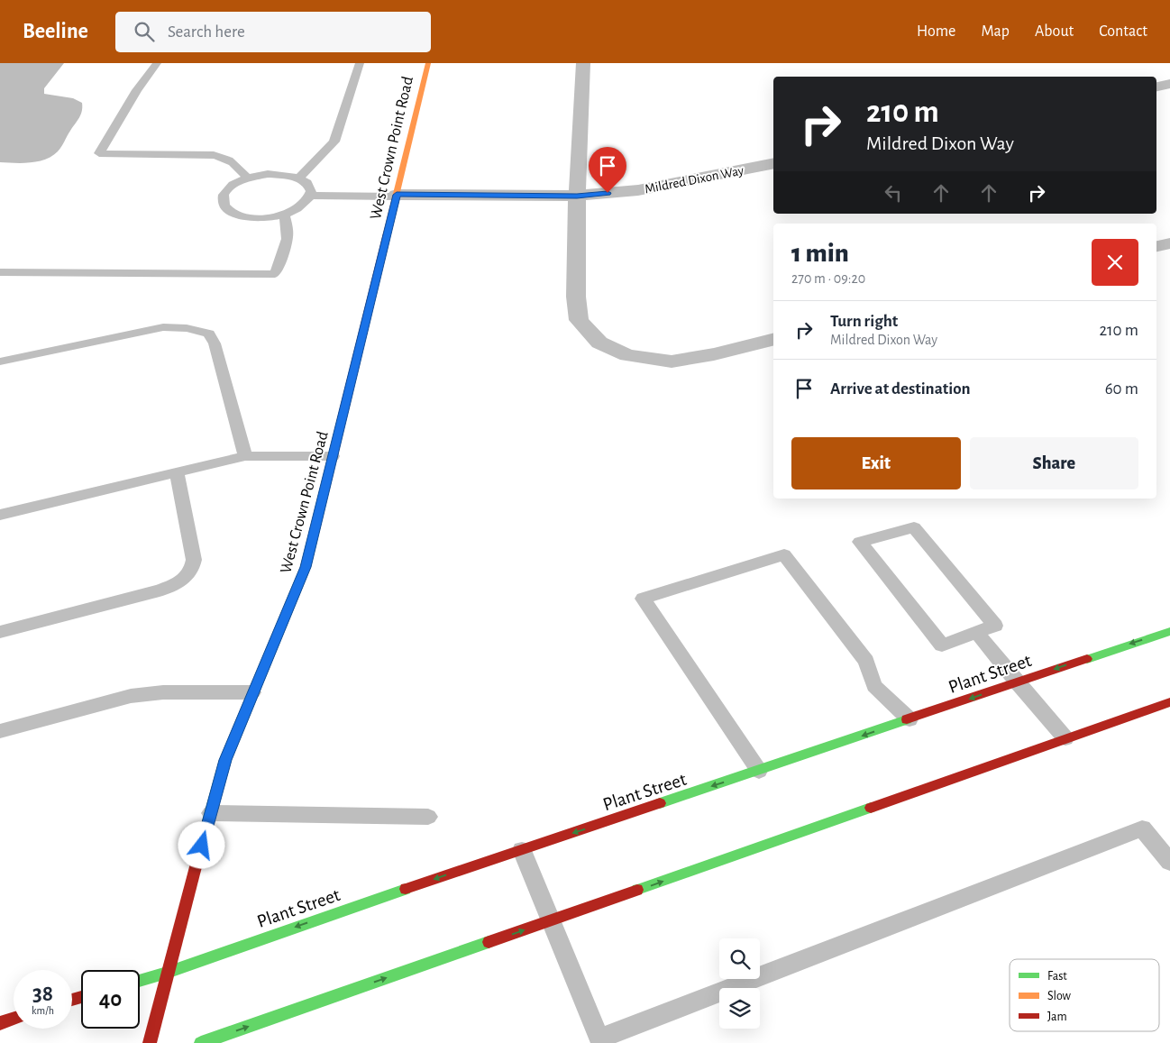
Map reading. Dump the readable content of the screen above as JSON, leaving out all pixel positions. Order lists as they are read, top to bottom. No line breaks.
{"streets":{"main road":["West Crown Point Road","Plant Street"],"street":["Mildred Dixon Way"]},"crossings":[["West Crown Point Road","Mildred Dixon Way"],["West Crown Point Road","Plant Street"]],"legend":["Fast","Slow","Jam"],"page":{"header":"Beeline","search":"Search here","nav":["Home","Map","About","Contact"],"turn":["210 m","Mildred Dixon Way"],"heading":["1 min","270 m · 09:20"],"list":[{"name":"Turn right","note":"Mildred Dixon Way","value":"210 m"},{"name":"Arrive at destination","value":"60 m"}],"buttons":["Exit","Share"],"speed":"38 km/h","limit":"40"}}
